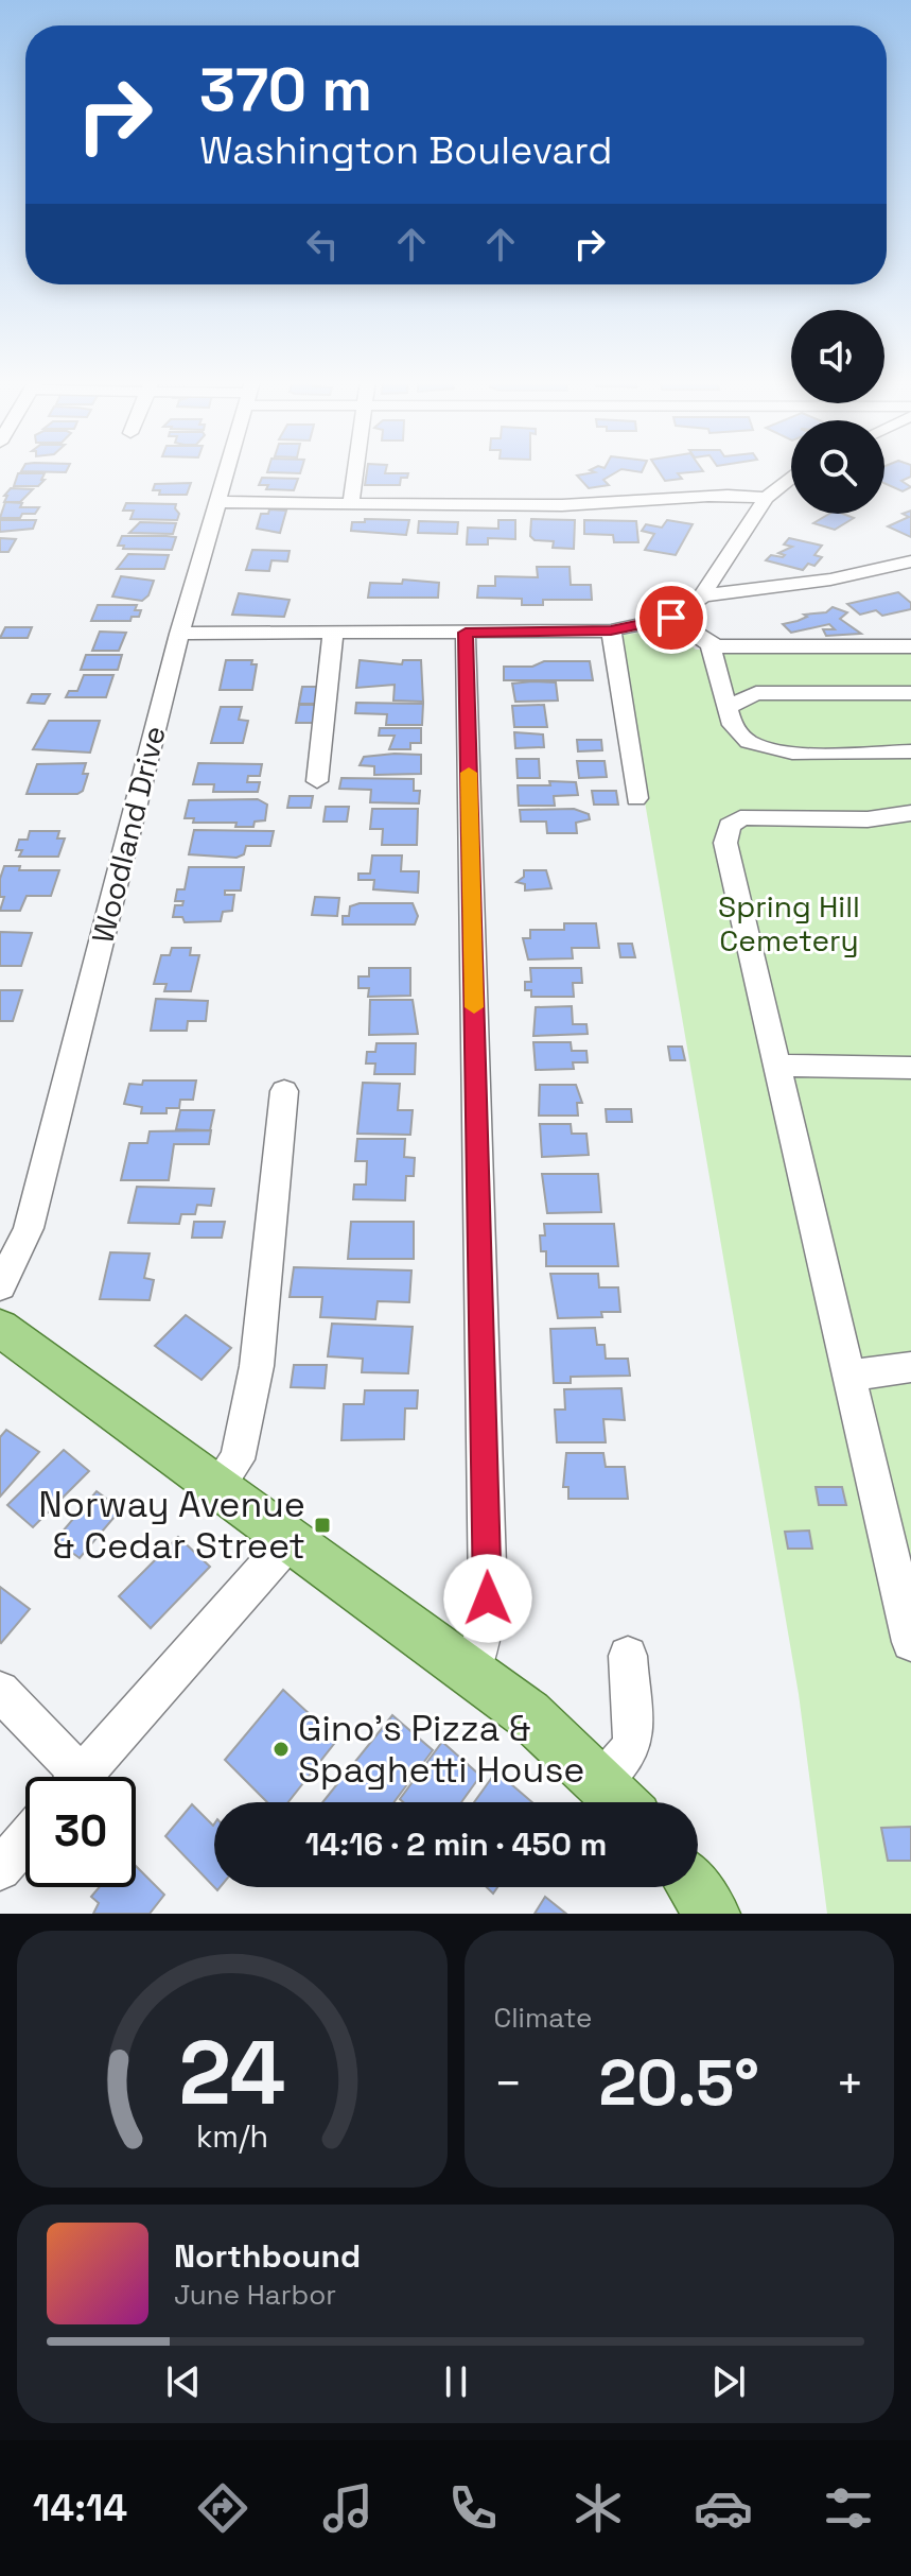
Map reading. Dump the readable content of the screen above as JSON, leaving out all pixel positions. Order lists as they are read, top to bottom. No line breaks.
{"streets":{"street":["Woodland Drive"]},"parks":["Spring Hill Cemetery"],"places":{"transit":["Norway Avenue & Cedar Street"],"other":["Gino's Pizza & Spaghetti House"]},"page":{"turn":["370 m","Washington Boulevard"],"limit":"30","trip":"14:16 · 2 min · 450 m","tile":"Climate","heat":["−","20.5°","+"],"song":["Northbound","June Harbor"],"tabs":"14:14","gauge":["24","km/h"]}}
